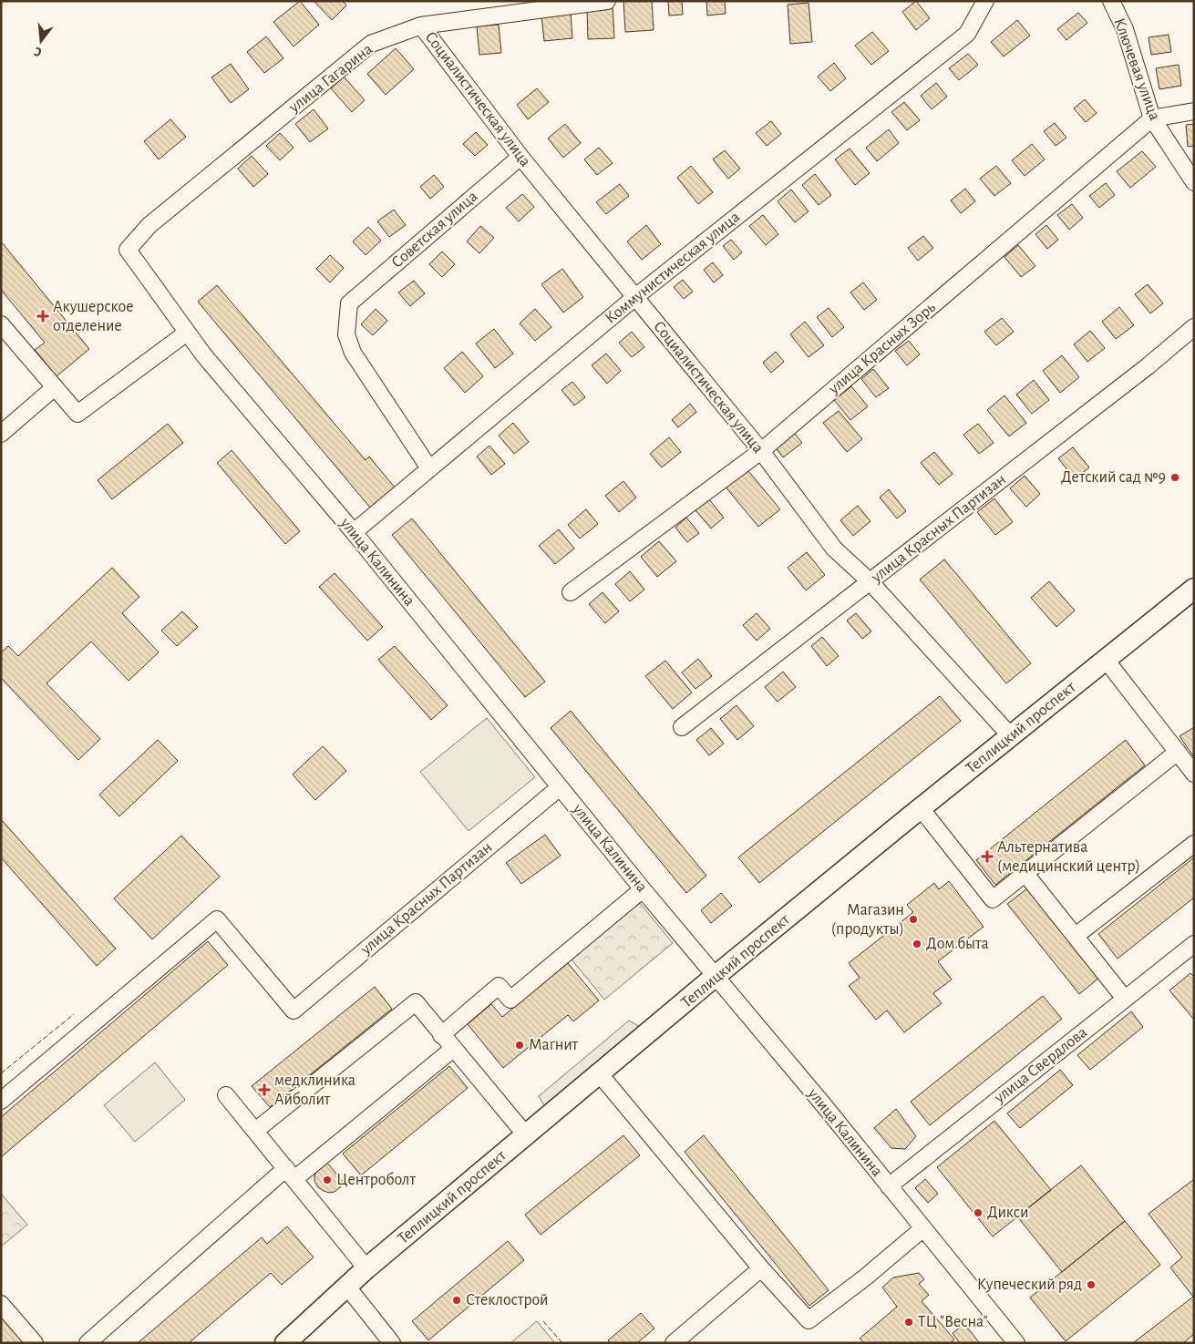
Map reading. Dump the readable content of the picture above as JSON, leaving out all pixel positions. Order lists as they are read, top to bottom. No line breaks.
{"streets":{"main road":["Теплицкий проспект"],"street":["Ключевая улица","улица Гагарина","Социалистическая улица","Советская улица","Коммунистическая улица","улица Красных Зорь","улица Красных Партизан","улица Калинина","улица Свердлова"]},"crossings":[["Ключевая улица","улица Красных Зорь"],["улица Гагарина","Социалистическая улица"],["улица Гагарина","улица Калинина"],["Социалистическая улица","Советская улица"],["Социалистическая улица","Коммунистическая улица"],["Социалистическая улица","улица Красных Зорь"],["Социалистическая улица","улица Красных Партизан"],["Социалистическая улица","Теплицкий проспект"],["Советская улица","Коммунистическая улица"],["Коммунистическая улица","улица Калинина"],["улица Красных Партизан","улица Калинина"],["улица Калинина","Теплицкий проспект"],["улица Калинина","улица Свердлова"]],"places":{"health":["Акушерское отделение","Альтернатива (медицинский центр)","медклиника Айболит"],"other":["Детский сад №9","Магазин (продукты)","Дом быта","Магнит","Центроболт","Дикси","Купеческий ряд","Стеклострой","ТЦ \"Весна\""]},"north":"bottom"}
